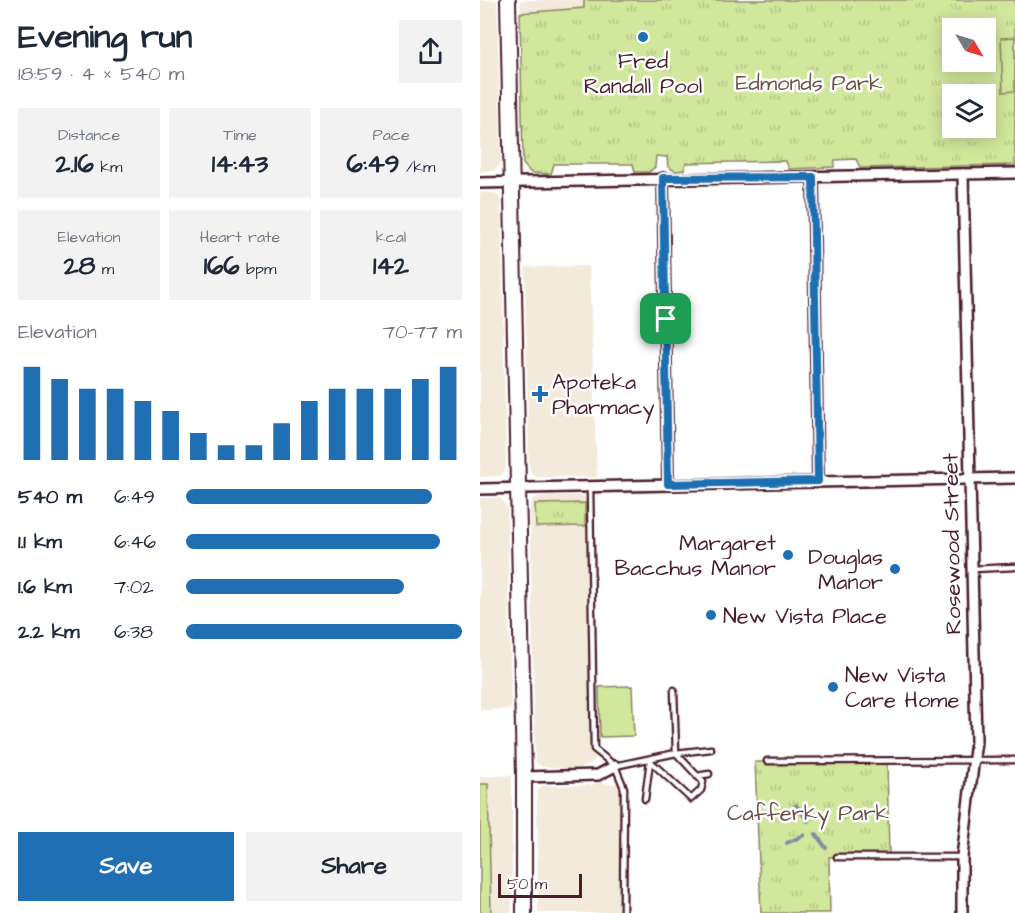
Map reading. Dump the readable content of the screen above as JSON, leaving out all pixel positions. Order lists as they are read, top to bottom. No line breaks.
{"streets":{"street":["Rosewood Street"]},"parks":["Edmonds Park","Cafferky Park"],"places":{"other":["Fred Randall Pool","Margaret Bacchus Manor","Douglas Manor","New Vista Place","New Vista Care Home"],"health":["Apoteka Pharmacy"]},"scale_bar":"50 m","north":"bottom right","page":{"heading":["Evening run","18:59 · 4 × 540 m"],"stats":[["Distance","2.16 km"],["Time","14:43"],["Pace","6:49 /km"],["Elevation","28 m"],["Heart rate","166 bpm"],["kcal","142"]],"chart":["Elevation","70–77 m"],"list":[{"name":"540 m","note":"6:49"},{"name":"1.1 km","note":"6:46"},{"name":"1.6 km","note":"7:02"},{"name":"2.2 km","note":"6:38"}],"buttons":["Save","Share"],"scale":"50 m"}}
